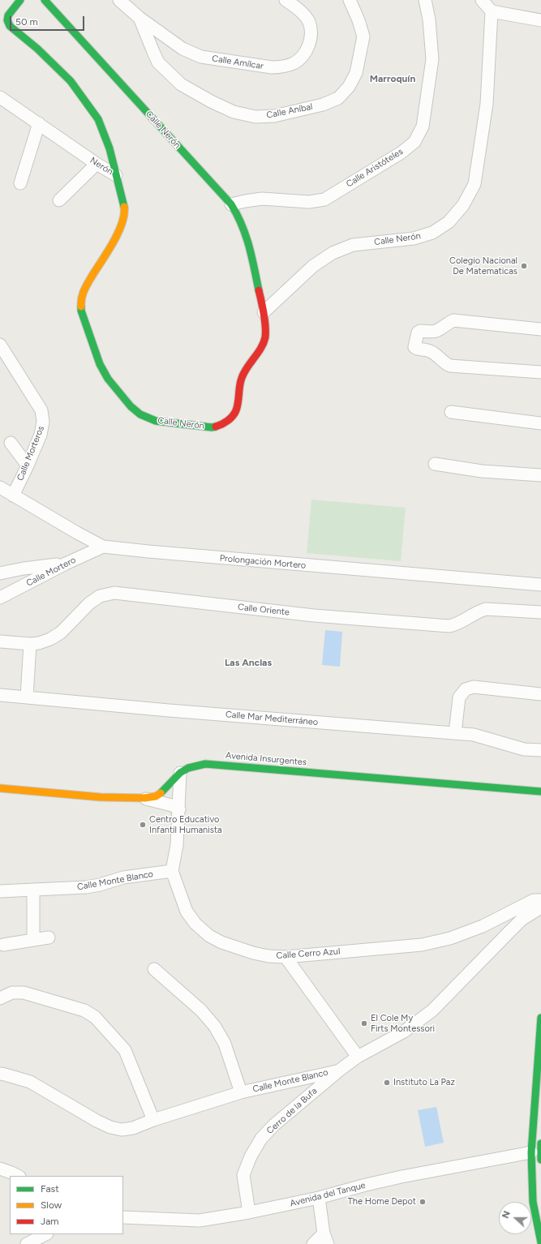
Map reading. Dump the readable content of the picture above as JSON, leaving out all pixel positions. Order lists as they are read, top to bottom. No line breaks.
{"streets":{"street":["Calle Amílcar","Calle Aníbal","Calle Nerón","Nerón","Calle Aristóteles","Calle Morteros","Prolongación Mortero","Calle Mortero","Calle Oriente","Calle Mar Mediterráneo","Avenida Insurgentes","Calle Monte Blanco","Calle Cerro Azul","Cerro de la Bufa","Avenida del Tanque"]},"crossings":[["Calle Amílcar","Calle Aníbal"],["Calle Nerón","Nerón"],["Calle Nerón","Calle Aristóteles"],["Calle Morteros","Prolongación Mortero"],["Prolongación Mortero","Calle Mortero"],["Calle Monte Blanco","Calle Cerro Azul"],["Calle Monte Blanco","Cerro de la Bufa"],["Cerro de la Bufa","Avenida del Tanque"]],"districts":["Marroquín","Las Anclas"],"places":["Colegio Nacional De Matematicas","Centro Educativo Infantil Humanista","El Cole My Firts Montessori","Instituto La Paz","The Home Depot"],"legend":["Fast","Slow","Jam"],"scale_bar":"50 m","north":"left"}
